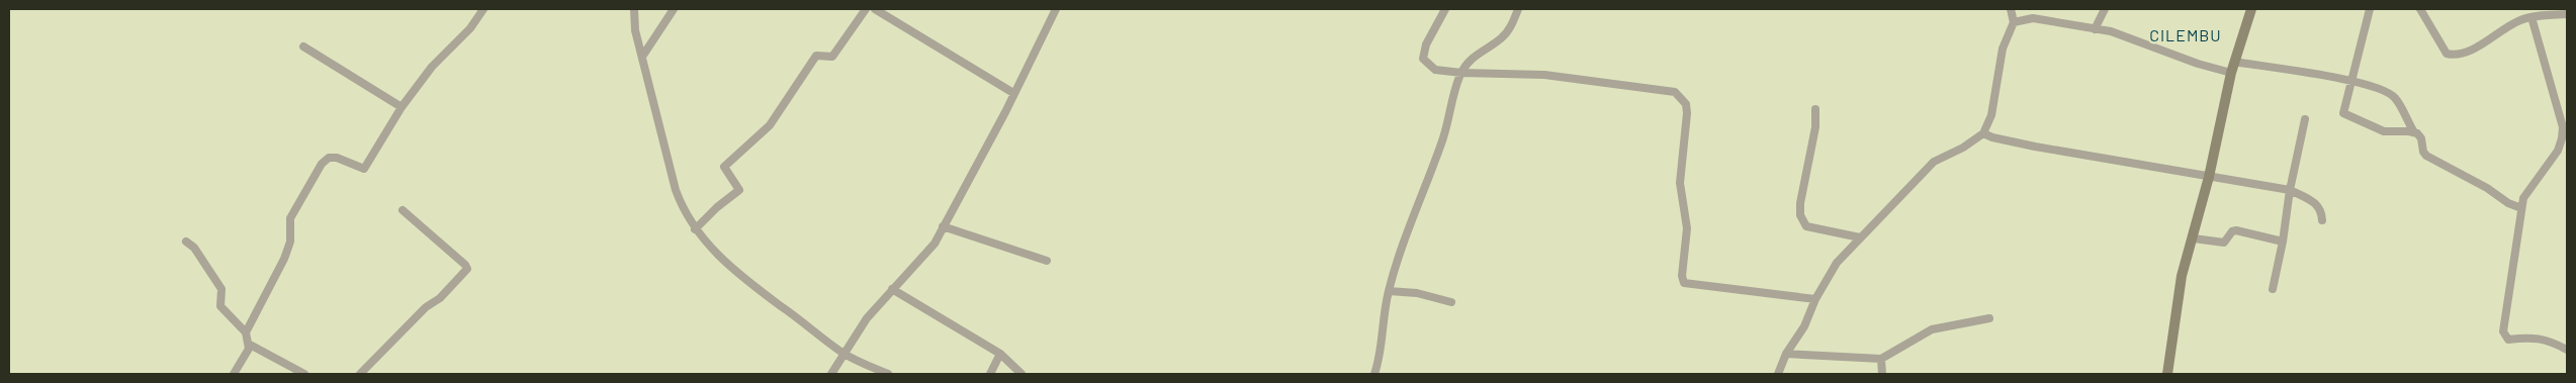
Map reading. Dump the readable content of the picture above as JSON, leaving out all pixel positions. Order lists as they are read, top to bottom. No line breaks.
{"districts":["CILEMBU"]}
